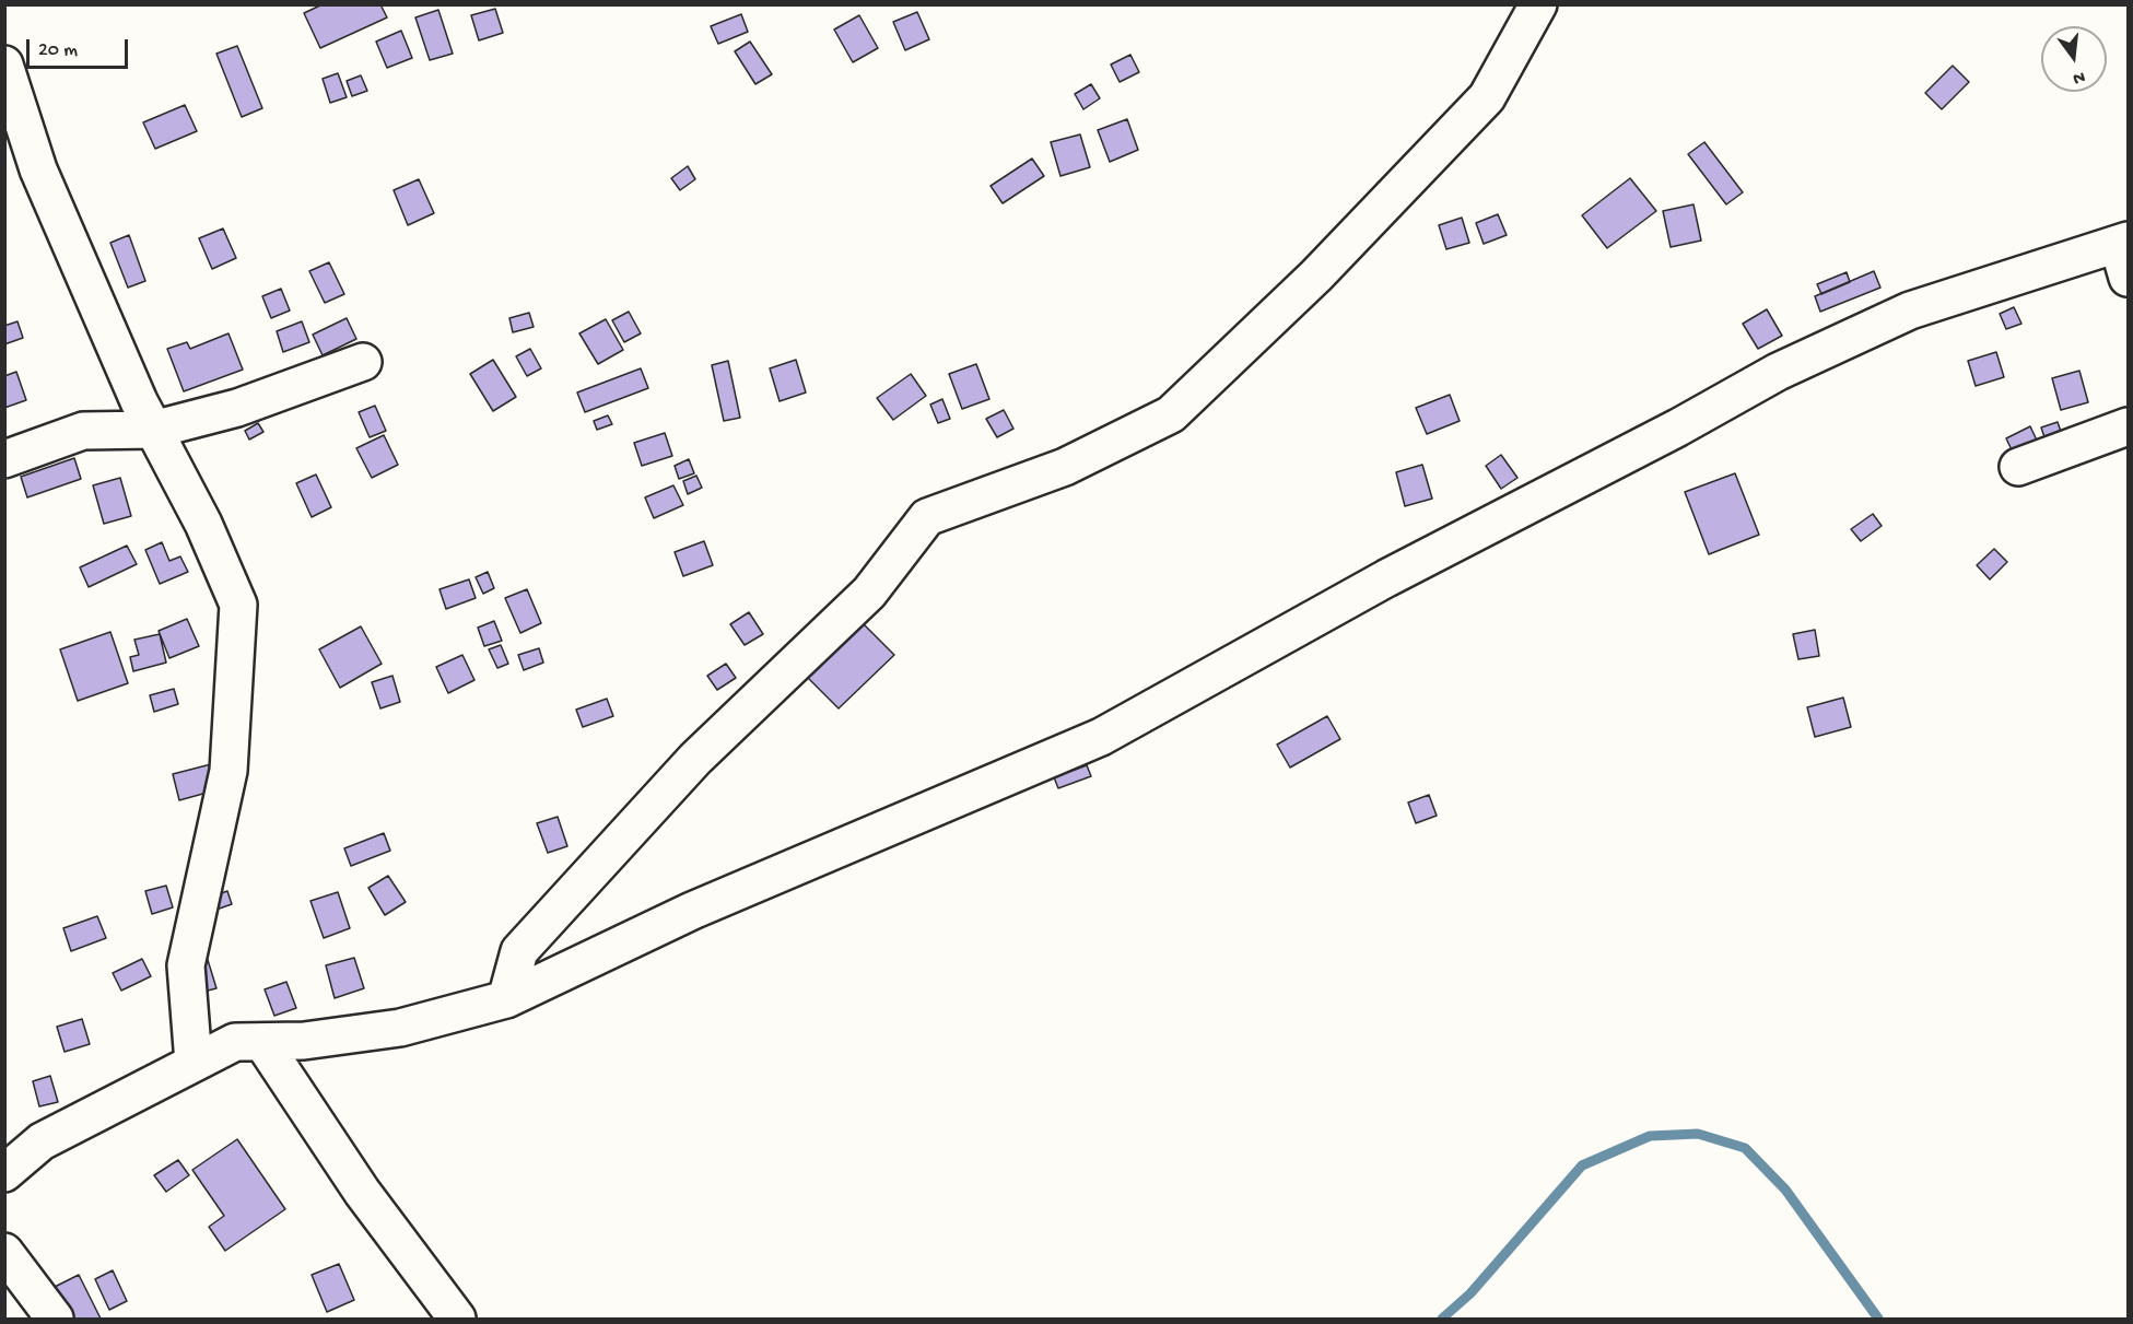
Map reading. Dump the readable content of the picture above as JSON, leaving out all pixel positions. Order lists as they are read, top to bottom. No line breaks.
{"scale_bar":"20 m","north":"bottom"}
